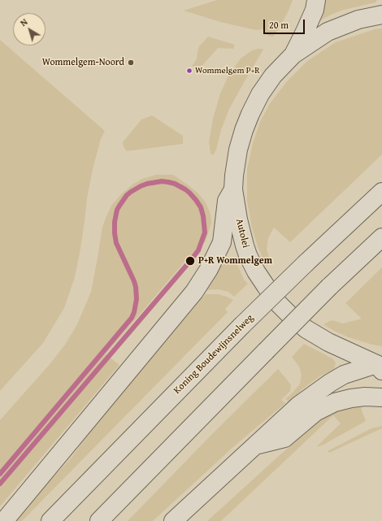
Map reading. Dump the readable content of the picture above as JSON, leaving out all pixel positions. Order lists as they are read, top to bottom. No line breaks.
{"streets":{"main road":["Autolei","Koning Boudewijnsnelweg"]},"places":["Wommelgem-Noord","Wommelgem P+R","P+R Wommelgem"],"scale_bar":"20 m","north":"top left"}
